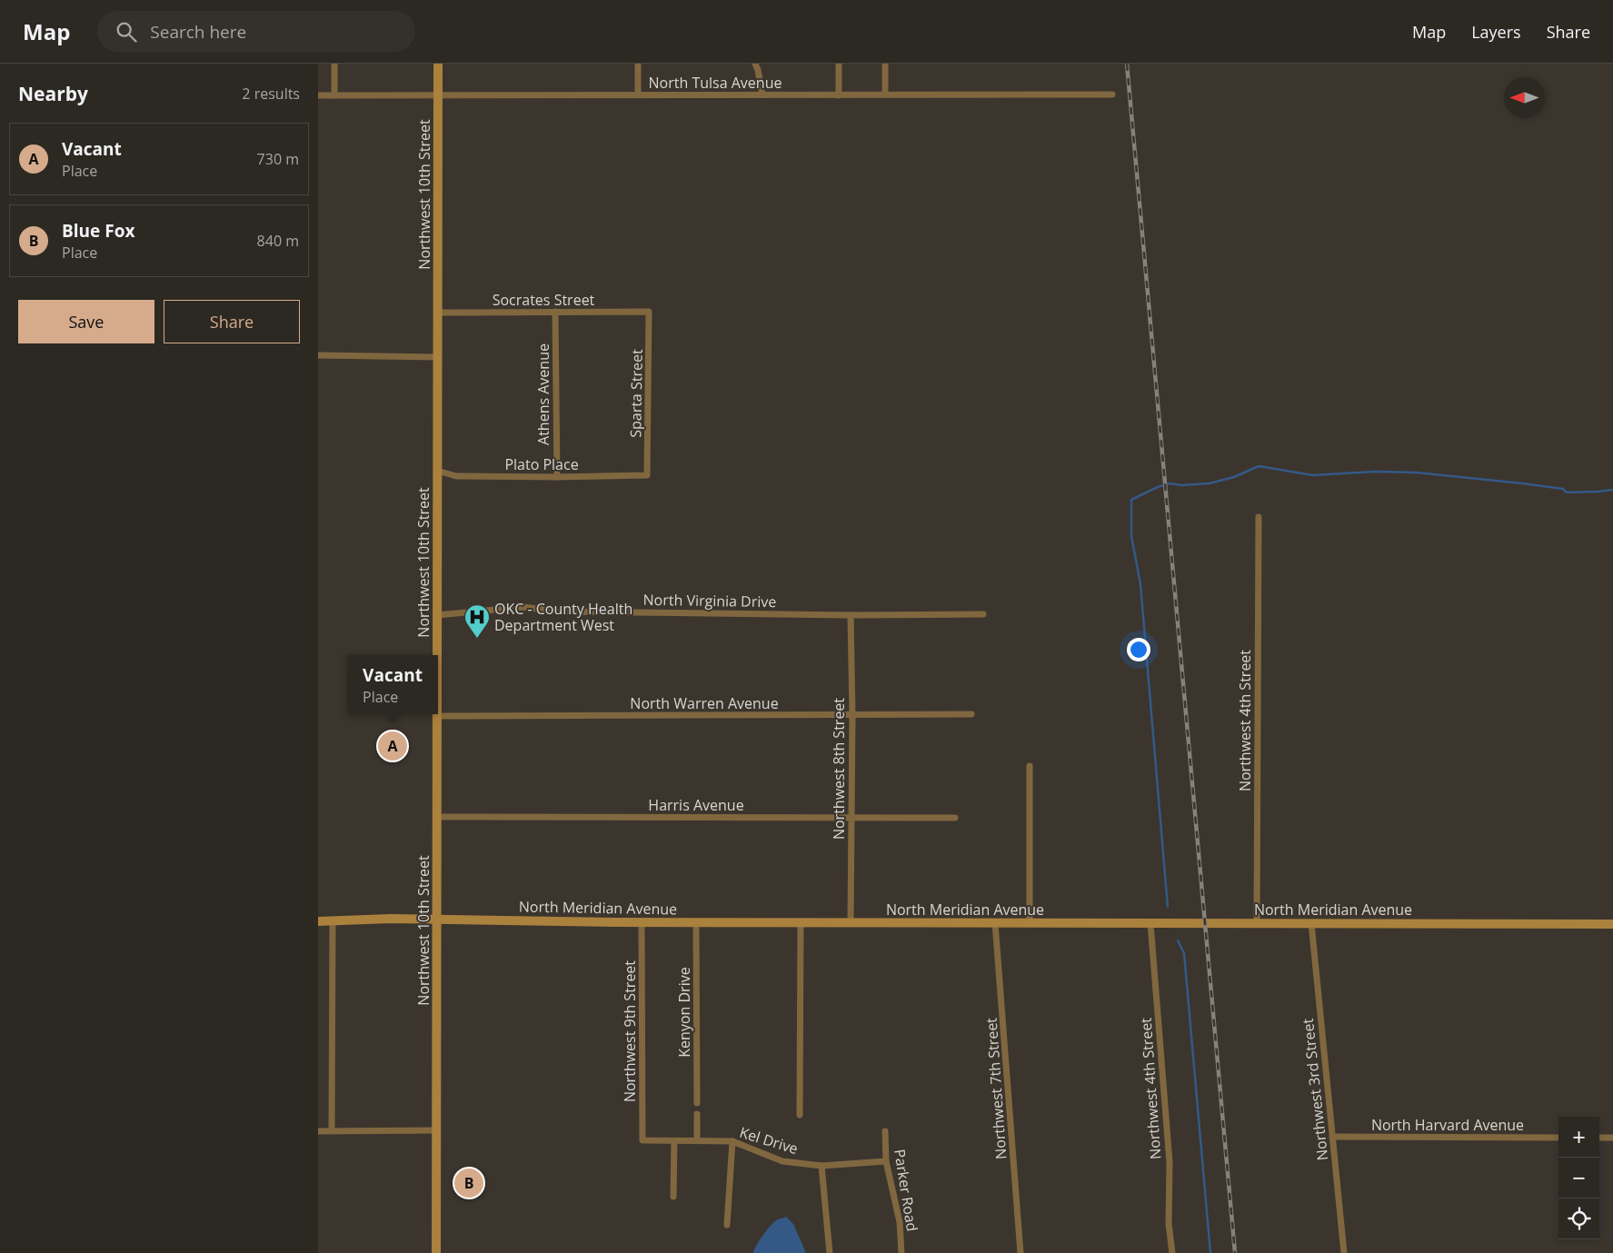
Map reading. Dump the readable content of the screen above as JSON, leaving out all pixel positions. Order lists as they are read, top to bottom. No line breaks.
{"streets":{"main road":["Northwest 10th Street","North Meridian Avenue"],"street":["North Tulsa Avenue","Socrates Street","Sparta Street","Athens Avenue","Plato Place","North Virginia Drive","North Warren Avenue","Northwest 4th Street","Northwest 8th Street","Harris Avenue","Kenyon Drive","Northwest 9th Street","Northwest 7th Street","Northwest 3rd Street","North Harvard Avenue","Kel Drive","Parker Road"]},"crossings":[["North Tulsa Avenue","Northwest 10th Street"],["Northwest 10th Street","Socrates Street"],["Northwest 10th Street","Plato Place"],["Northwest 10th Street","North Virginia Drive"],["Northwest 10th Street","North Warren Avenue"],["Northwest 10th Street","Harris Avenue"],["Northwest 10th Street","North Meridian Avenue"],["Socrates Street","Sparta Street"],["Socrates Street","Athens Avenue"],["Sparta Street","Plato Place"],["Athens Avenue","Plato Place"],["North Virginia Drive","Northwest 8th Street"],["North Warren Avenue","Northwest 8th Street"],["Northwest 4th Street","North Meridian Avenue"],["Northwest 8th Street","Harris Avenue"],["Northwest 8th Street","North Meridian Avenue"],["North Meridian Avenue","Kenyon Drive"],["North Meridian Avenue","Northwest 9th Street"],["North Meridian Avenue","Northwest 7th Street"],["North Meridian Avenue","Northwest 3rd Street"],["Northwest 9th Street","Kel Drive"],["Northwest 3rd Street","North Harvard Avenue"],["Kel Drive","Parker Road"]],"places":{"hospital":["OKC - County Health Department West"]},"north":"left","page":{"header":"Map","search":"Search here","nav":["Map","Layers","Share"],"heading":["Nearby","2 results"],"list":[{"mark":"A","name":"Vacant","note":"Place","value":"730 m"},{"mark":"B","name":"Blue Fox","note":"Place","value":"840 m"}],"buttons":["Save","Share"],"popup":["Vacant","Place"],"pins":["A","B"],"map_buttons":["+","−"]}}
